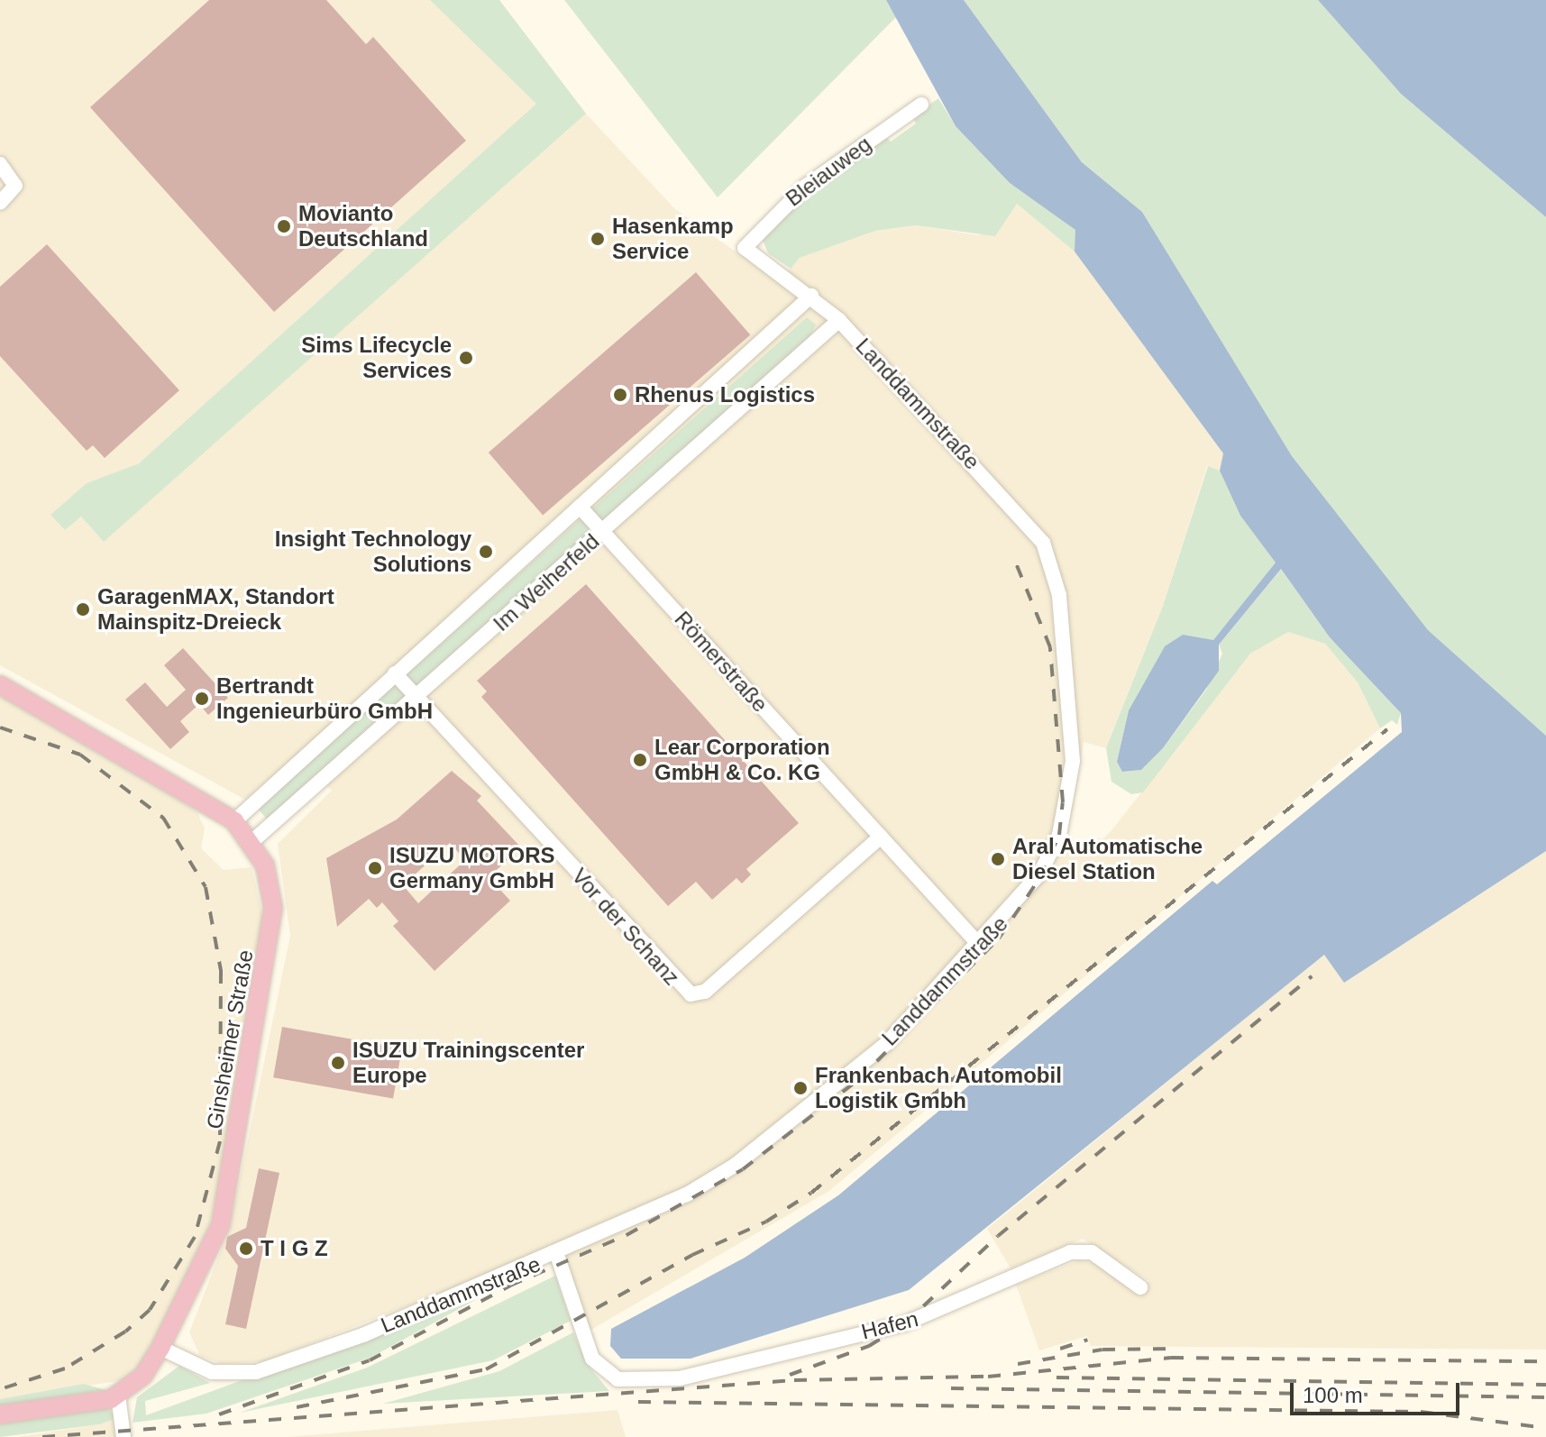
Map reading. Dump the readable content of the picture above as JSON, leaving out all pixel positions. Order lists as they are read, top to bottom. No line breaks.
{"streets":{"main road":["Ginsheimer Straße"],"street":["Bleiauweg","Landdammstraße","Im Weiherfeld","Römerstraße","Vor der Schanz","Hafen"]},"crossings":[["Bleiauweg","Landdammstraße"],["Landdammstraße","Im Weiherfeld"],["Landdammstraße","Römerstraße"],["Landdammstraße","Ginsheimer Straße"],["Landdammstraße","Hafen"],["Im Weiherfeld","Römerstraße"],["Im Weiherfeld","Vor der Schanz"],["Im Weiherfeld","Ginsheimer Straße"],["Römerstraße","Vor der Schanz"]],"places":["Movianto Deutschland","Hasenkamp Service","Sims Lifecycle Services","Rhenus Logistics","Insight Technology Solutions","GaragenMAX, Standort Mainspitz-Dreieck","Bertrandt Ingenieurbüro GmbH","Lear Corporation GmbH & Co. KG","Aral Automatische Diesel Station","ISUZU MOTORS Germany GmbH","ISUZU Trainingscenter Europe","Frankenbach Automobil Logistik Gmbh","T I G Z"],"scale_bar":"100 m"}
